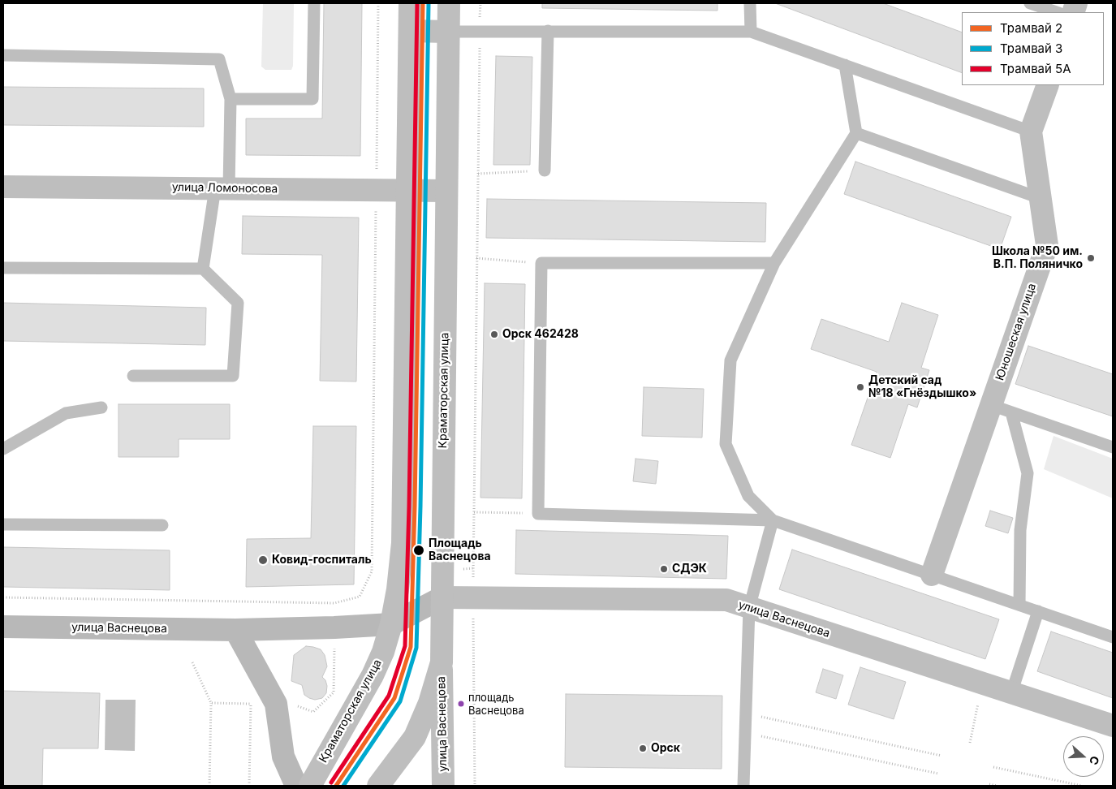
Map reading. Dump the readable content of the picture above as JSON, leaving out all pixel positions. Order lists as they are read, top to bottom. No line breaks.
{"streets":{"main road":["улица Васнецова"],"street":["улица Ломоносова","Юношеская улица","Краматорская улица"]},"crossings":[["улица Ломоносова","Краматорская улица"],["Краматорская улица","улица Васнецова"]],"places":["Школа №50 им. В.П. Поляничко","Орск 462428","Детский сад №18 «Гнёздышко»","Площадь Васнецова","Ковид-госпиталь","СДЭК","площадь Васнецова","Орск"],"lines":["tram line 2","tram line 3","tram line 5А"],"legend":["Трамвай 2","Трамвай 3","Трамвай 5А"],"north":"right"}
